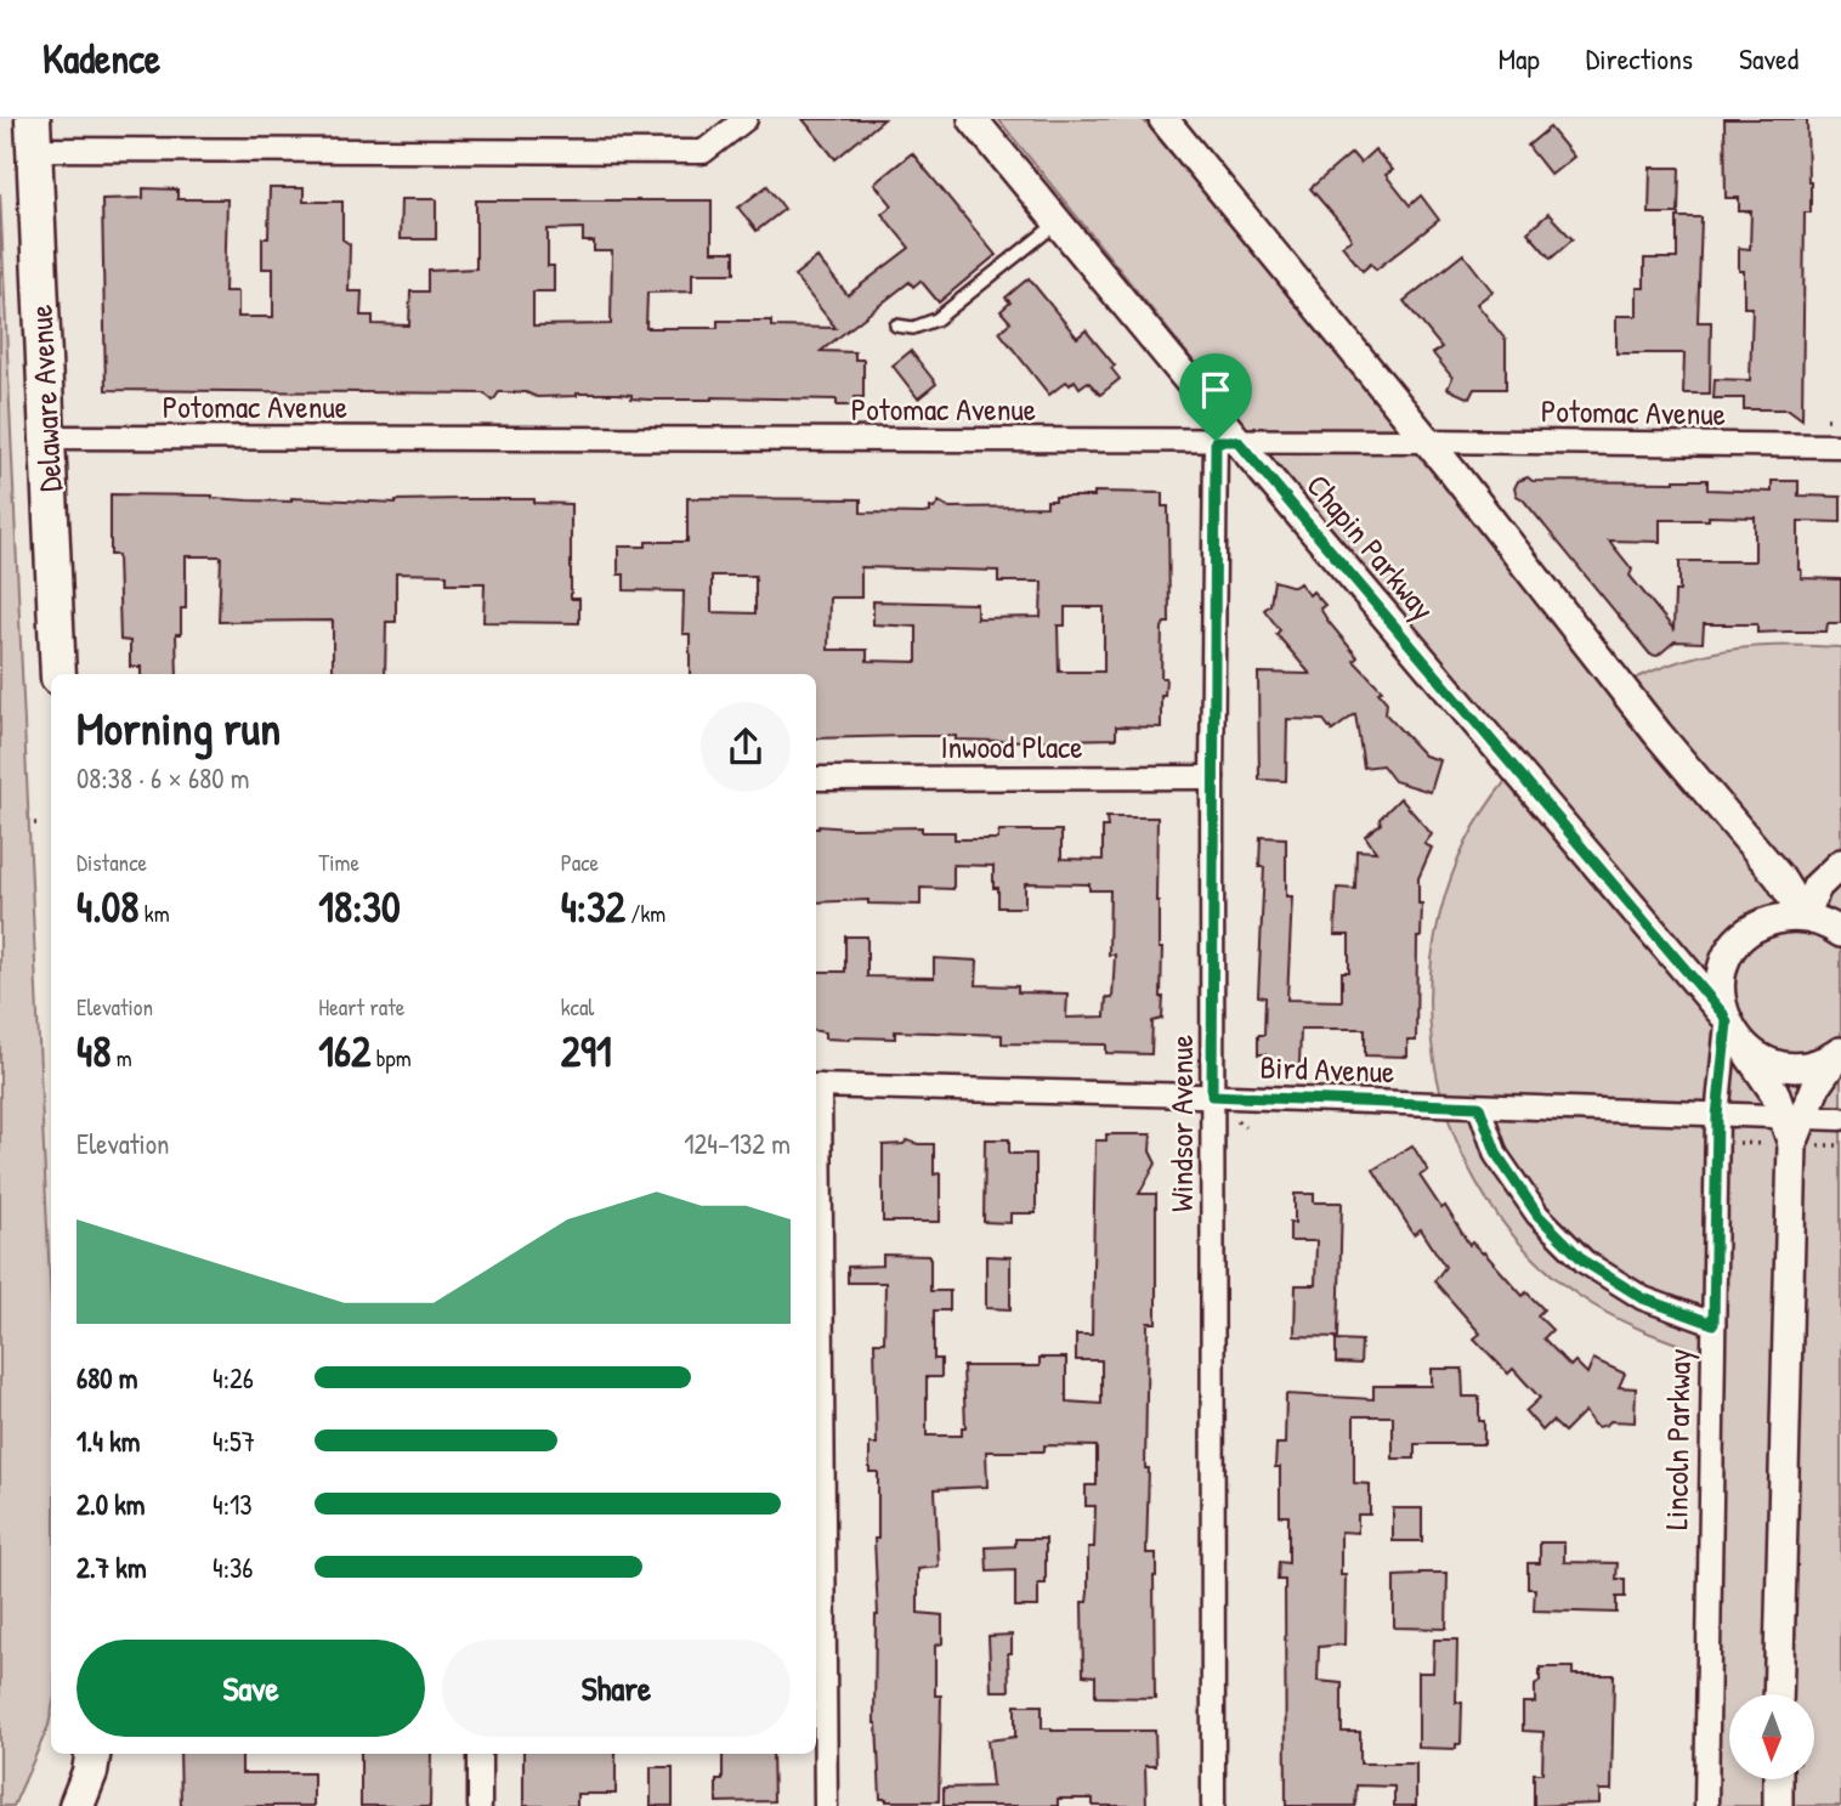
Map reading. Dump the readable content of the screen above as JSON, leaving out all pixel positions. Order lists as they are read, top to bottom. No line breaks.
{"streets":{"main road":["Delaware Avenue"],"street":["Potomac Avenue","Chapin Parkway","Inwood Place","Bird Avenue","Windsor Avenue","Lincoln Parkway"]},"crossings":[["Delaware Avenue","Potomac Avenue"],["Potomac Avenue","Chapin Parkway"],["Potomac Avenue","Windsor Avenue"],["Chapin Parkway","Windsor Avenue"],["Chapin Parkway","Lincoln Parkway"],["Inwood Place","Windsor Avenue"],["Bird Avenue","Windsor Avenue"],["Bird Avenue","Lincoln Parkway"]],"north":"bottom","page":{"header":"Kadence","nav":["Map","Directions","Saved"],"heading":["Morning run","08:38 · 6 × 680 m"],"stats":[["Distance","4.08 km"],["Time","18:30"],["Pace","4:32 /km"],["Elevation","48 m"],["Heart rate","162 bpm"],["kcal","291"]],"chart":["Elevation","124–132 m"],"list":[{"name":"680 m","note":"4:26"},{"name":"1.4 km","note":"4:57"},{"name":"2.0 km","note":"4:13"},{"name":"2.7 km","note":"4:36"}],"buttons":["Save","Share"]}}
